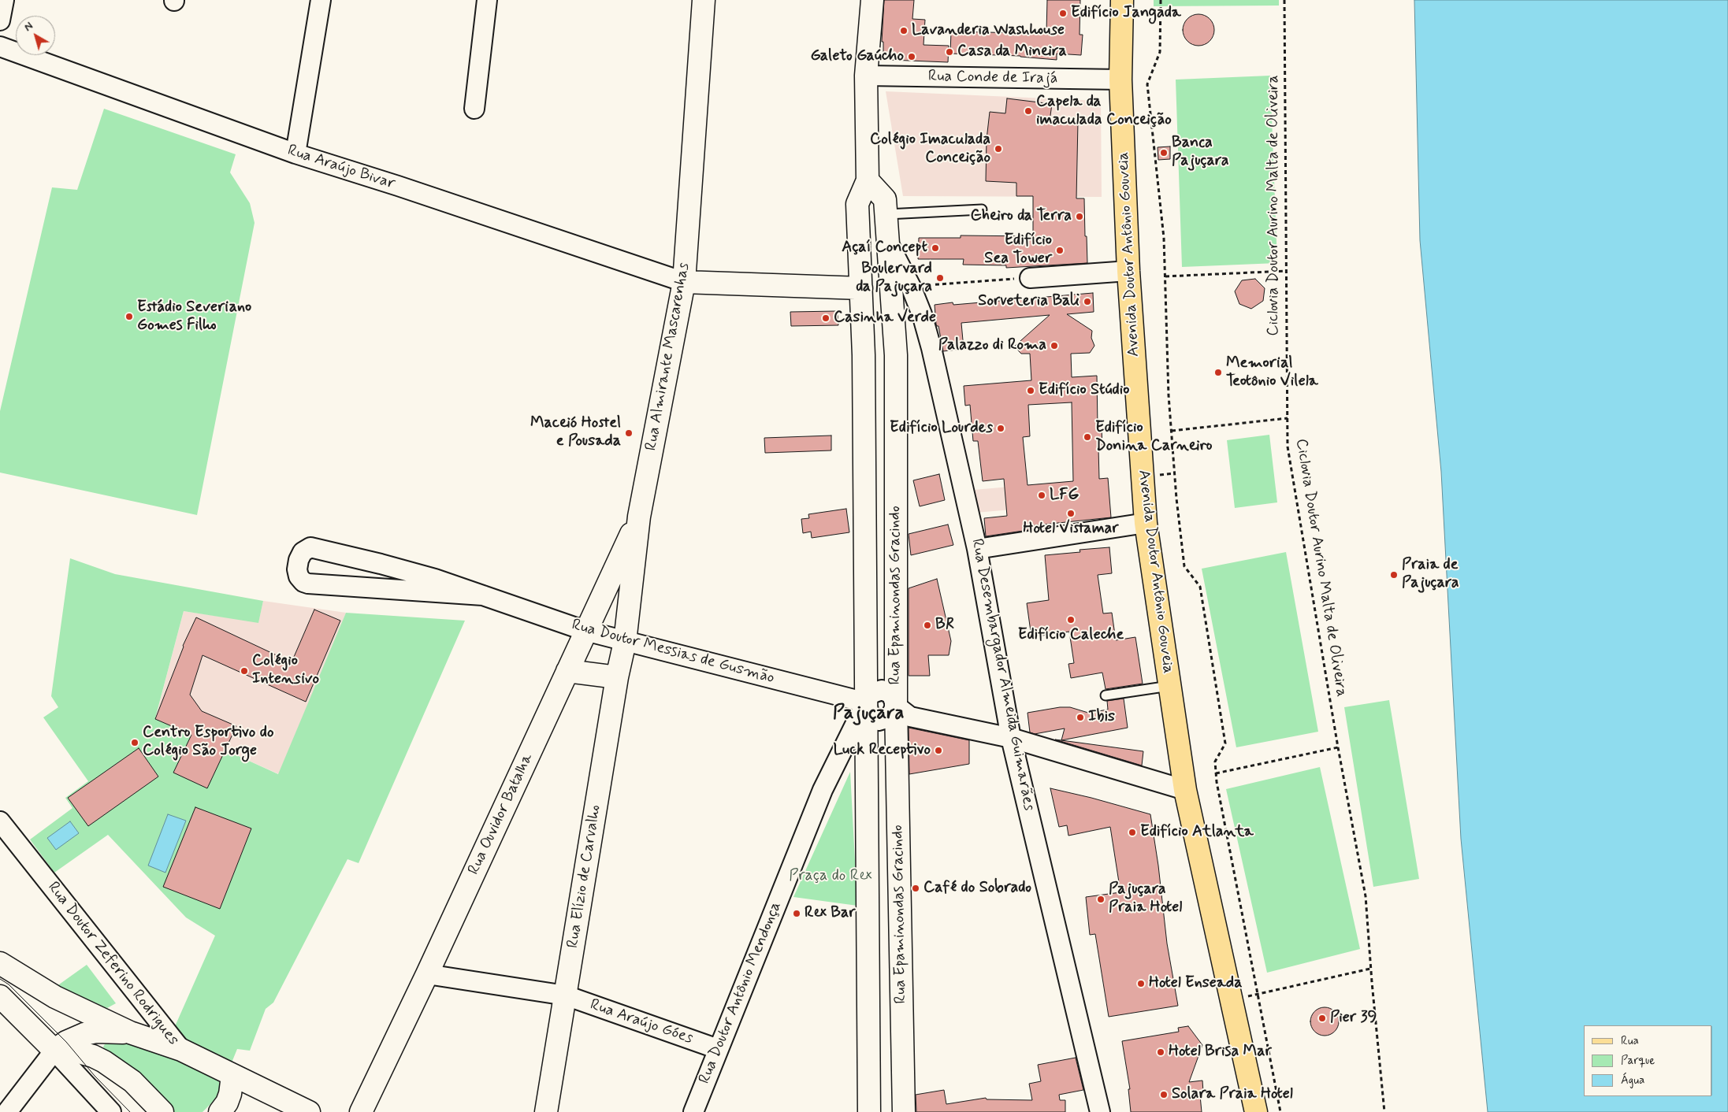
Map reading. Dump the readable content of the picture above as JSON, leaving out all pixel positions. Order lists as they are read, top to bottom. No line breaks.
{"streets":{"main road":["Avenida Doutor Antônio Gouveia"],"street":["Rua Conde de Irajá","Rua Araújo Bivar","Rua Almirante Mascarenhas","Rua Epaminondas Gracindo","Rua Doutor Messias de Gusmão","Rua Desembargador Almeida Guimarães","Rua Ouvidor Batalha","Rua Elízio de Carvalho","Rua Doutor Zeferino Rodrigues","Rua Doutor Antônio Mendonça","Rua Araújo Góes"],"path":["Ciclovia Doutor Aurino Malta de Oliveira"]},"crossings":[["Rua Conde de Irajá","Avenida Doutor Antônio Gouveia"],["Rua Conde de Irajá","Rua Epaminondas Gracindo"],["Rua Araújo Bivar","Rua Almirante Mascarenhas"],["Rua Almirante Mascarenhas","Rua Doutor Messias de Gusmão"],["Rua Almirante Mascarenhas","Rua Ouvidor Batalha"],["Rua Almirante Mascarenhas","Rua Elízio de Carvalho"],["Rua Epaminondas Gracindo","Rua Doutor Messias de Gusmão"],["Rua Epaminondas Gracindo","Rua Desembargador Almeida Guimarães"],["Rua Epaminondas Gracindo","Rua Doutor Antônio Mendonça"],["Rua Doutor Messias de Gusmão","Rua Ouvidor Batalha"],["Rua Doutor Messias de Gusmão","Rua Elízio de Carvalho"],["Rua Doutor Messias de Gusmão","Rua Doutor Antônio Mendonça"],["Rua Elízio de Carvalho","Rua Araújo Góes"],["Rua Doutor Antônio Mendonça","Rua Araújo Góes"]],"districts":["Pajuçara"],"parks":["Praça do Rex"],"places":["Edifício Jangada","Lavanderia Washhouse","Casa da Mineira","Galeto Gaúcho","Capela da imaculada Conceição","Colégio Imaculada Conceição","Banca Pajuçara","Cheiro da Terra","Açaí Concept","Edifício Sea Tower","Boulervard da Pajuçara","Sorveteria Bali","Estádio Severiano Gomes Filho","Casinha Verde","Palazzo di Roma","Memorial Teotônio Vilela","Edifício Stúdio","Edifício Lourdes","Maceió Hostel e Pousada","Edifício Donina Carneiro","LFG","Hotel Vistamar","Praia de Pajuçara","Edifício Caleche","BR","Colégio Intensivo","Ibis","Centro Esportivo do Colégio São Jorge","Luck Receptivo","Edifício Atlanta","Café do Sobrado","Pajuçara Praia Hotel","Rex Bar","Hotel Enseada","Pier 39","Hotel Brisa Mar","Solara Praia Hotel"],"legend":["Rua","Parque","Água"],"north":"top left"}
